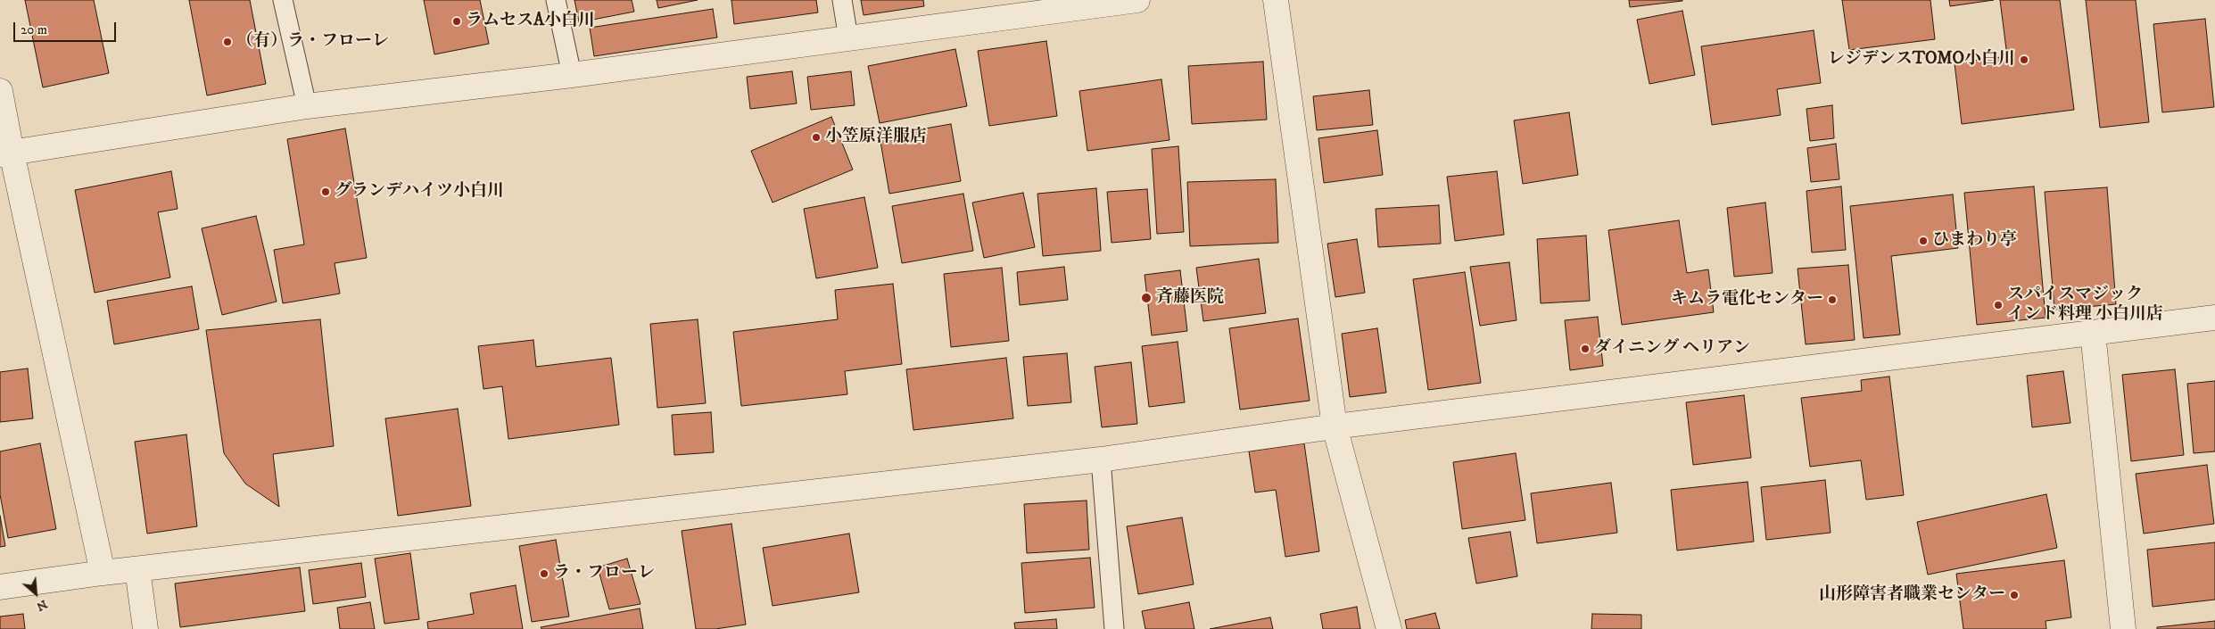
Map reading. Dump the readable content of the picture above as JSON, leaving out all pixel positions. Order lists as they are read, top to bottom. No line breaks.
{"places":["ラムセスA小白川","（有）ラ・フローレ","レジデンスTOMO小白川","小笠原洋服店","グランデハイツ小白川","ひまわり亭","斉藤医院","キムラ電化センター","スパイスマジック インド料理 小白川店","ダイニング ヘリアン","ラ・フローレ","山形障害者職業センター"],"scale_bar":"20 m","north":"bottom right"}
